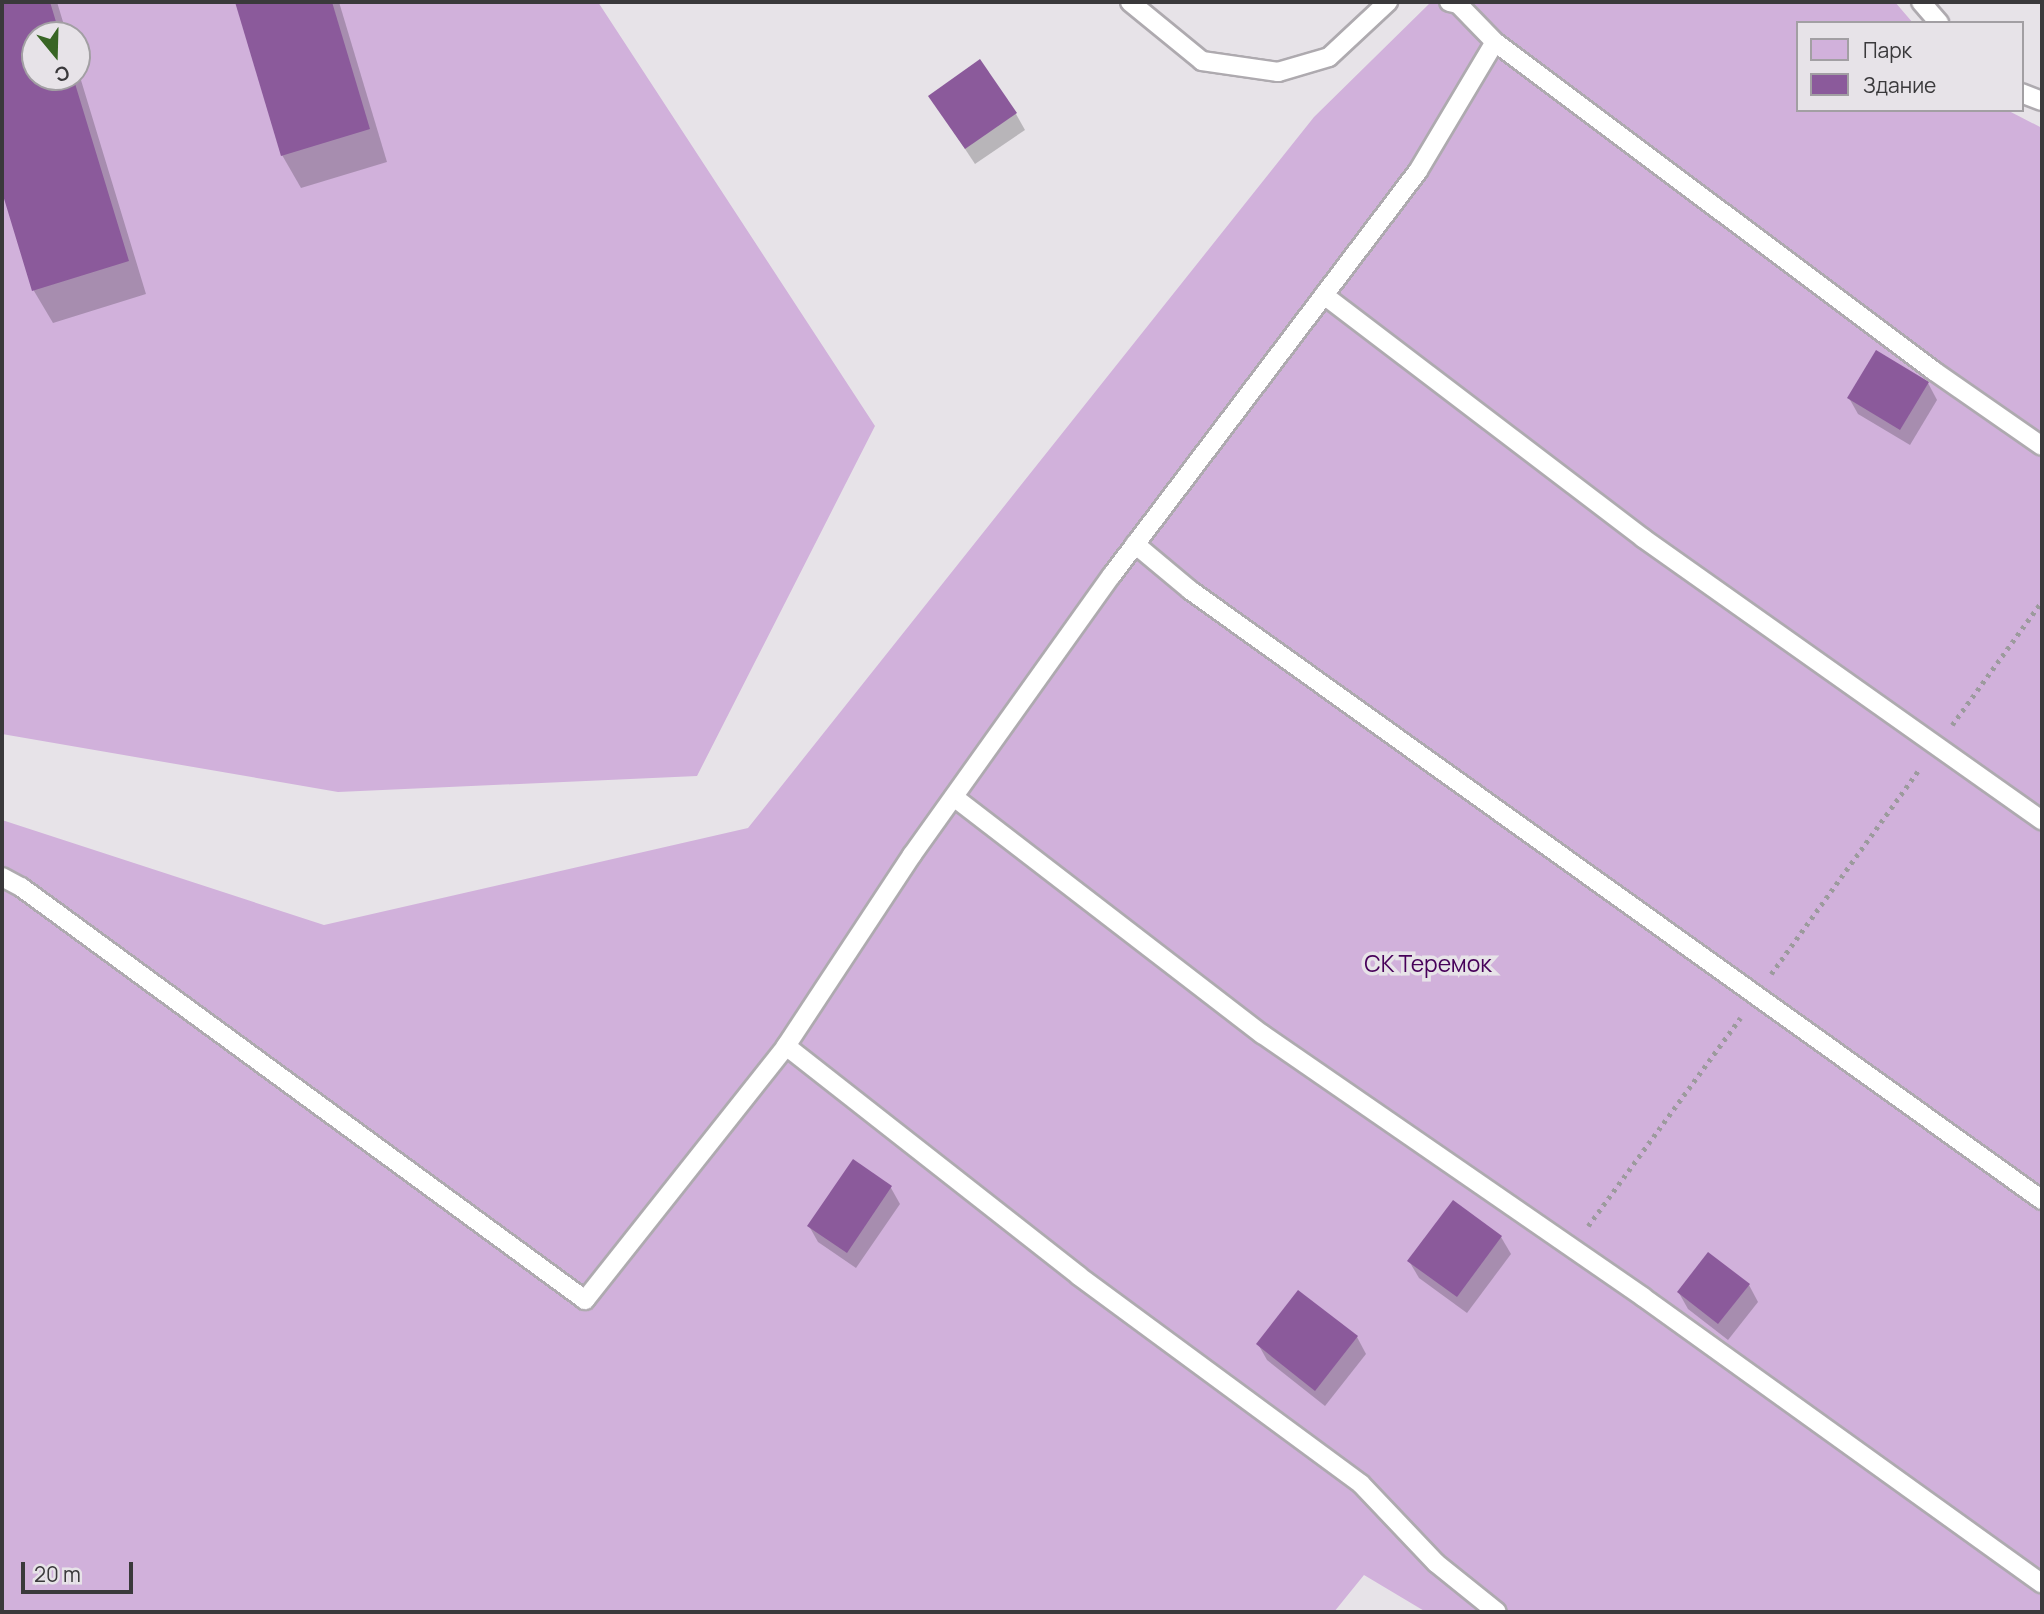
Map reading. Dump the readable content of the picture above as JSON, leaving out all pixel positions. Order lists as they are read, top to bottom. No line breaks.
{"parks":["СК Теремок"],"legend":["Парк","Здание"],"scale_bar":"20 m","north":"bottom"}
